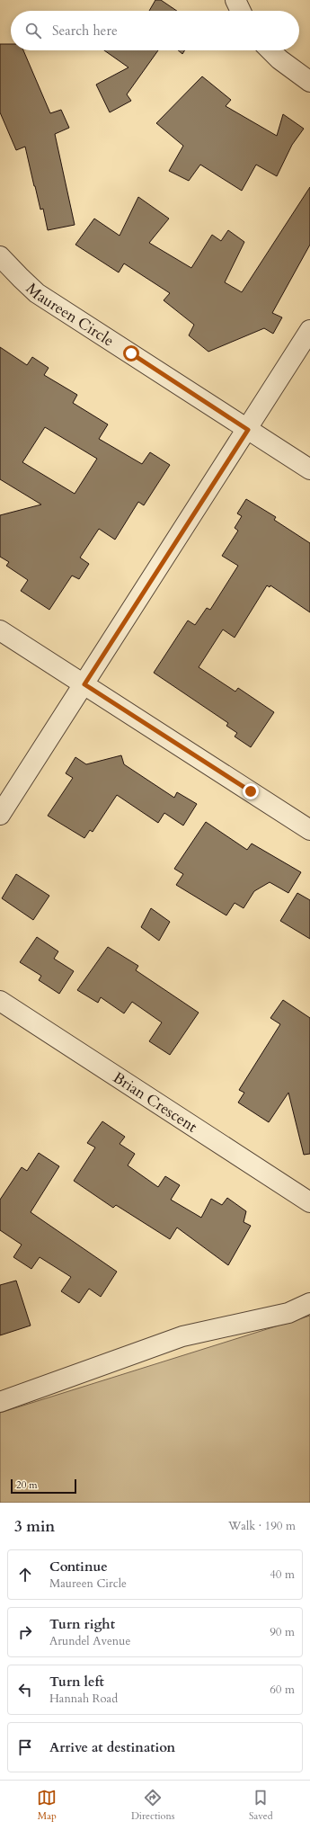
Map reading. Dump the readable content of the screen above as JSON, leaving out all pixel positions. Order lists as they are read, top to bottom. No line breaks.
{"streets":{"street":["Maureen Circle","Brian Crescent"]},"scale_bar":"20 m","page":{"search":"Search here","scale":"20 m","heading":["3 min","Walk · 190 m"],"list":[["Continue","Maureen Circle","40 m"],["Turn right","Arundel Avenue","90 m"],["Turn left","Hannah Road","60 m"],"Arrive at destination"],"nav":["Map","Directions","Saved"]}}
